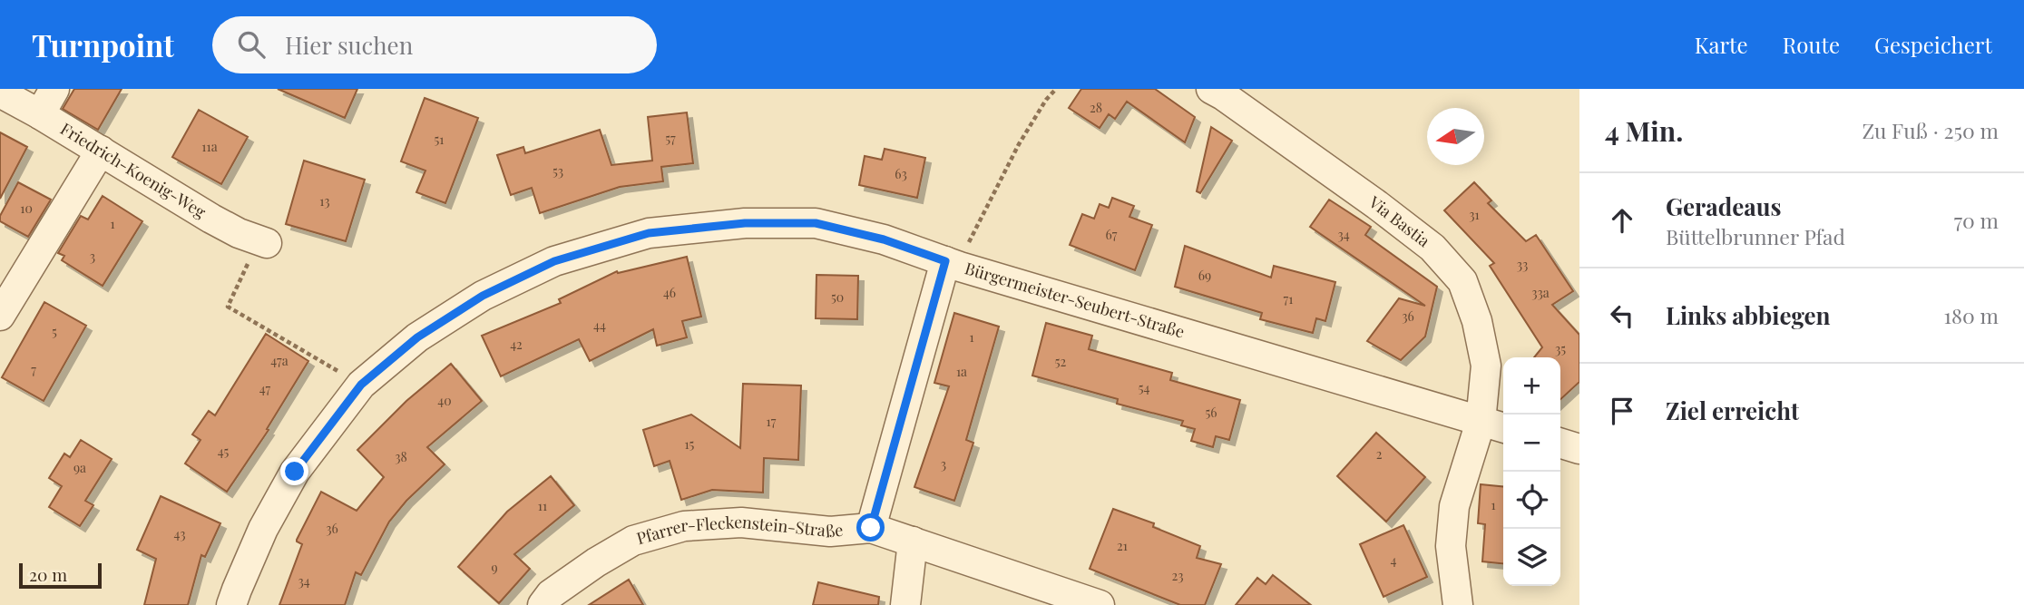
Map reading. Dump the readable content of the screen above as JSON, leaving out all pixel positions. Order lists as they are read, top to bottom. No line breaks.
{"streets":{"street":["Friedrich-Koenig-Weg","Via Bastia","Bürgermeister-Seubert-Straße","Pfarrer-Fleckenstein-Straße"]},"crossings":[["Via Bastia","Bürgermeister-Seubert-Straße"]],"house_numbers":["28","57","51","11a","53","63","13","10","31","1","67","34","3","33","69","46","33a","50","71","36","44","5","1","42","35","47a","52","7","1a","54","47","40","56","17","15","45","2","38","3","9a","1","11","36","43","21","4","9","23","34"],"scale_bar":"20 m","north":"left","page":{"header":"Turnpoint","search":"Hier suchen","nav":["Karte","Route","Gespeichert"],"heading":["4 Min.","Zu Fuß · 250 m"],"list":[["Geradeaus","Büttelbrunner Pfad","70 m"],["Links abbiegen","180 m"],"Ziel erreicht"],"map_buttons":["+","−"],"scale":"20 m"}}
